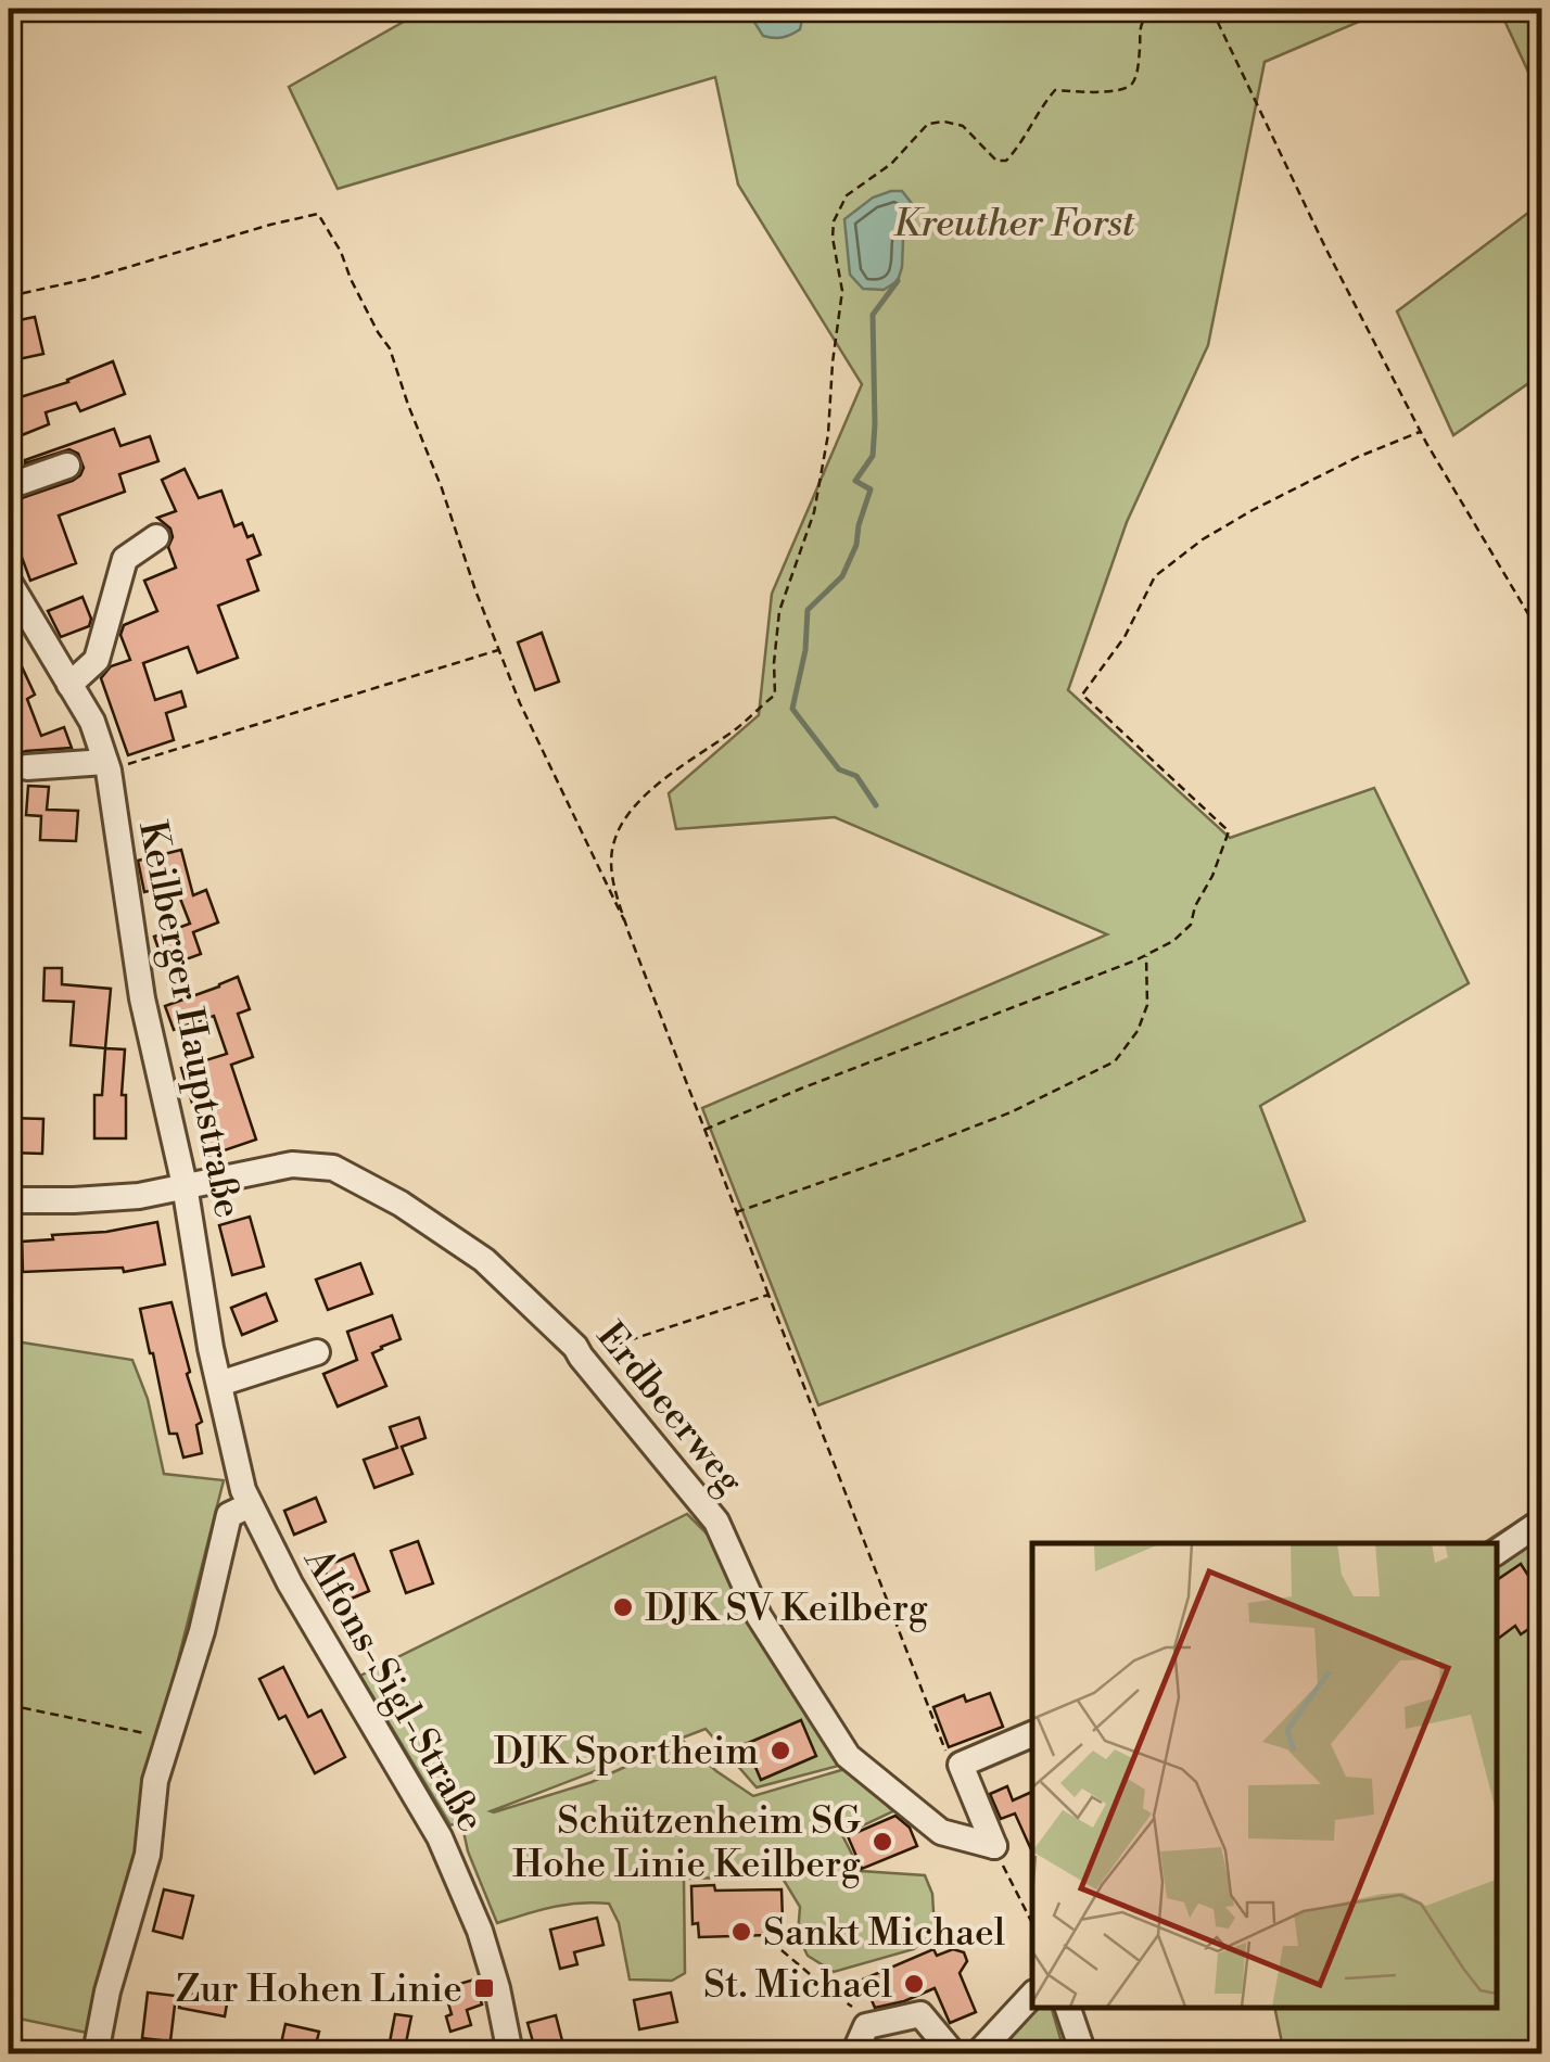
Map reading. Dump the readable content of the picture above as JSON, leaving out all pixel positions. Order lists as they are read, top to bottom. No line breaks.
{"streets":{"street":["Keilberger Hauptstraße","Erdbeerweg","Alfons-Sigl-Straße"]},"crossings":[["Keilberger Hauptstraße","Erdbeerweg"],["Keilberger Hauptstraße","Alfons-Sigl-Straße"]],"parks":["Kreuther Forst"],"places":{"other":["DJK SV Keilberg","DJK Sportheim","Schützenheim SG Hohe Linie Keilberg","Sankt Michael","St. Michael"],"transit":["Zur Hohen Linie"]}}
